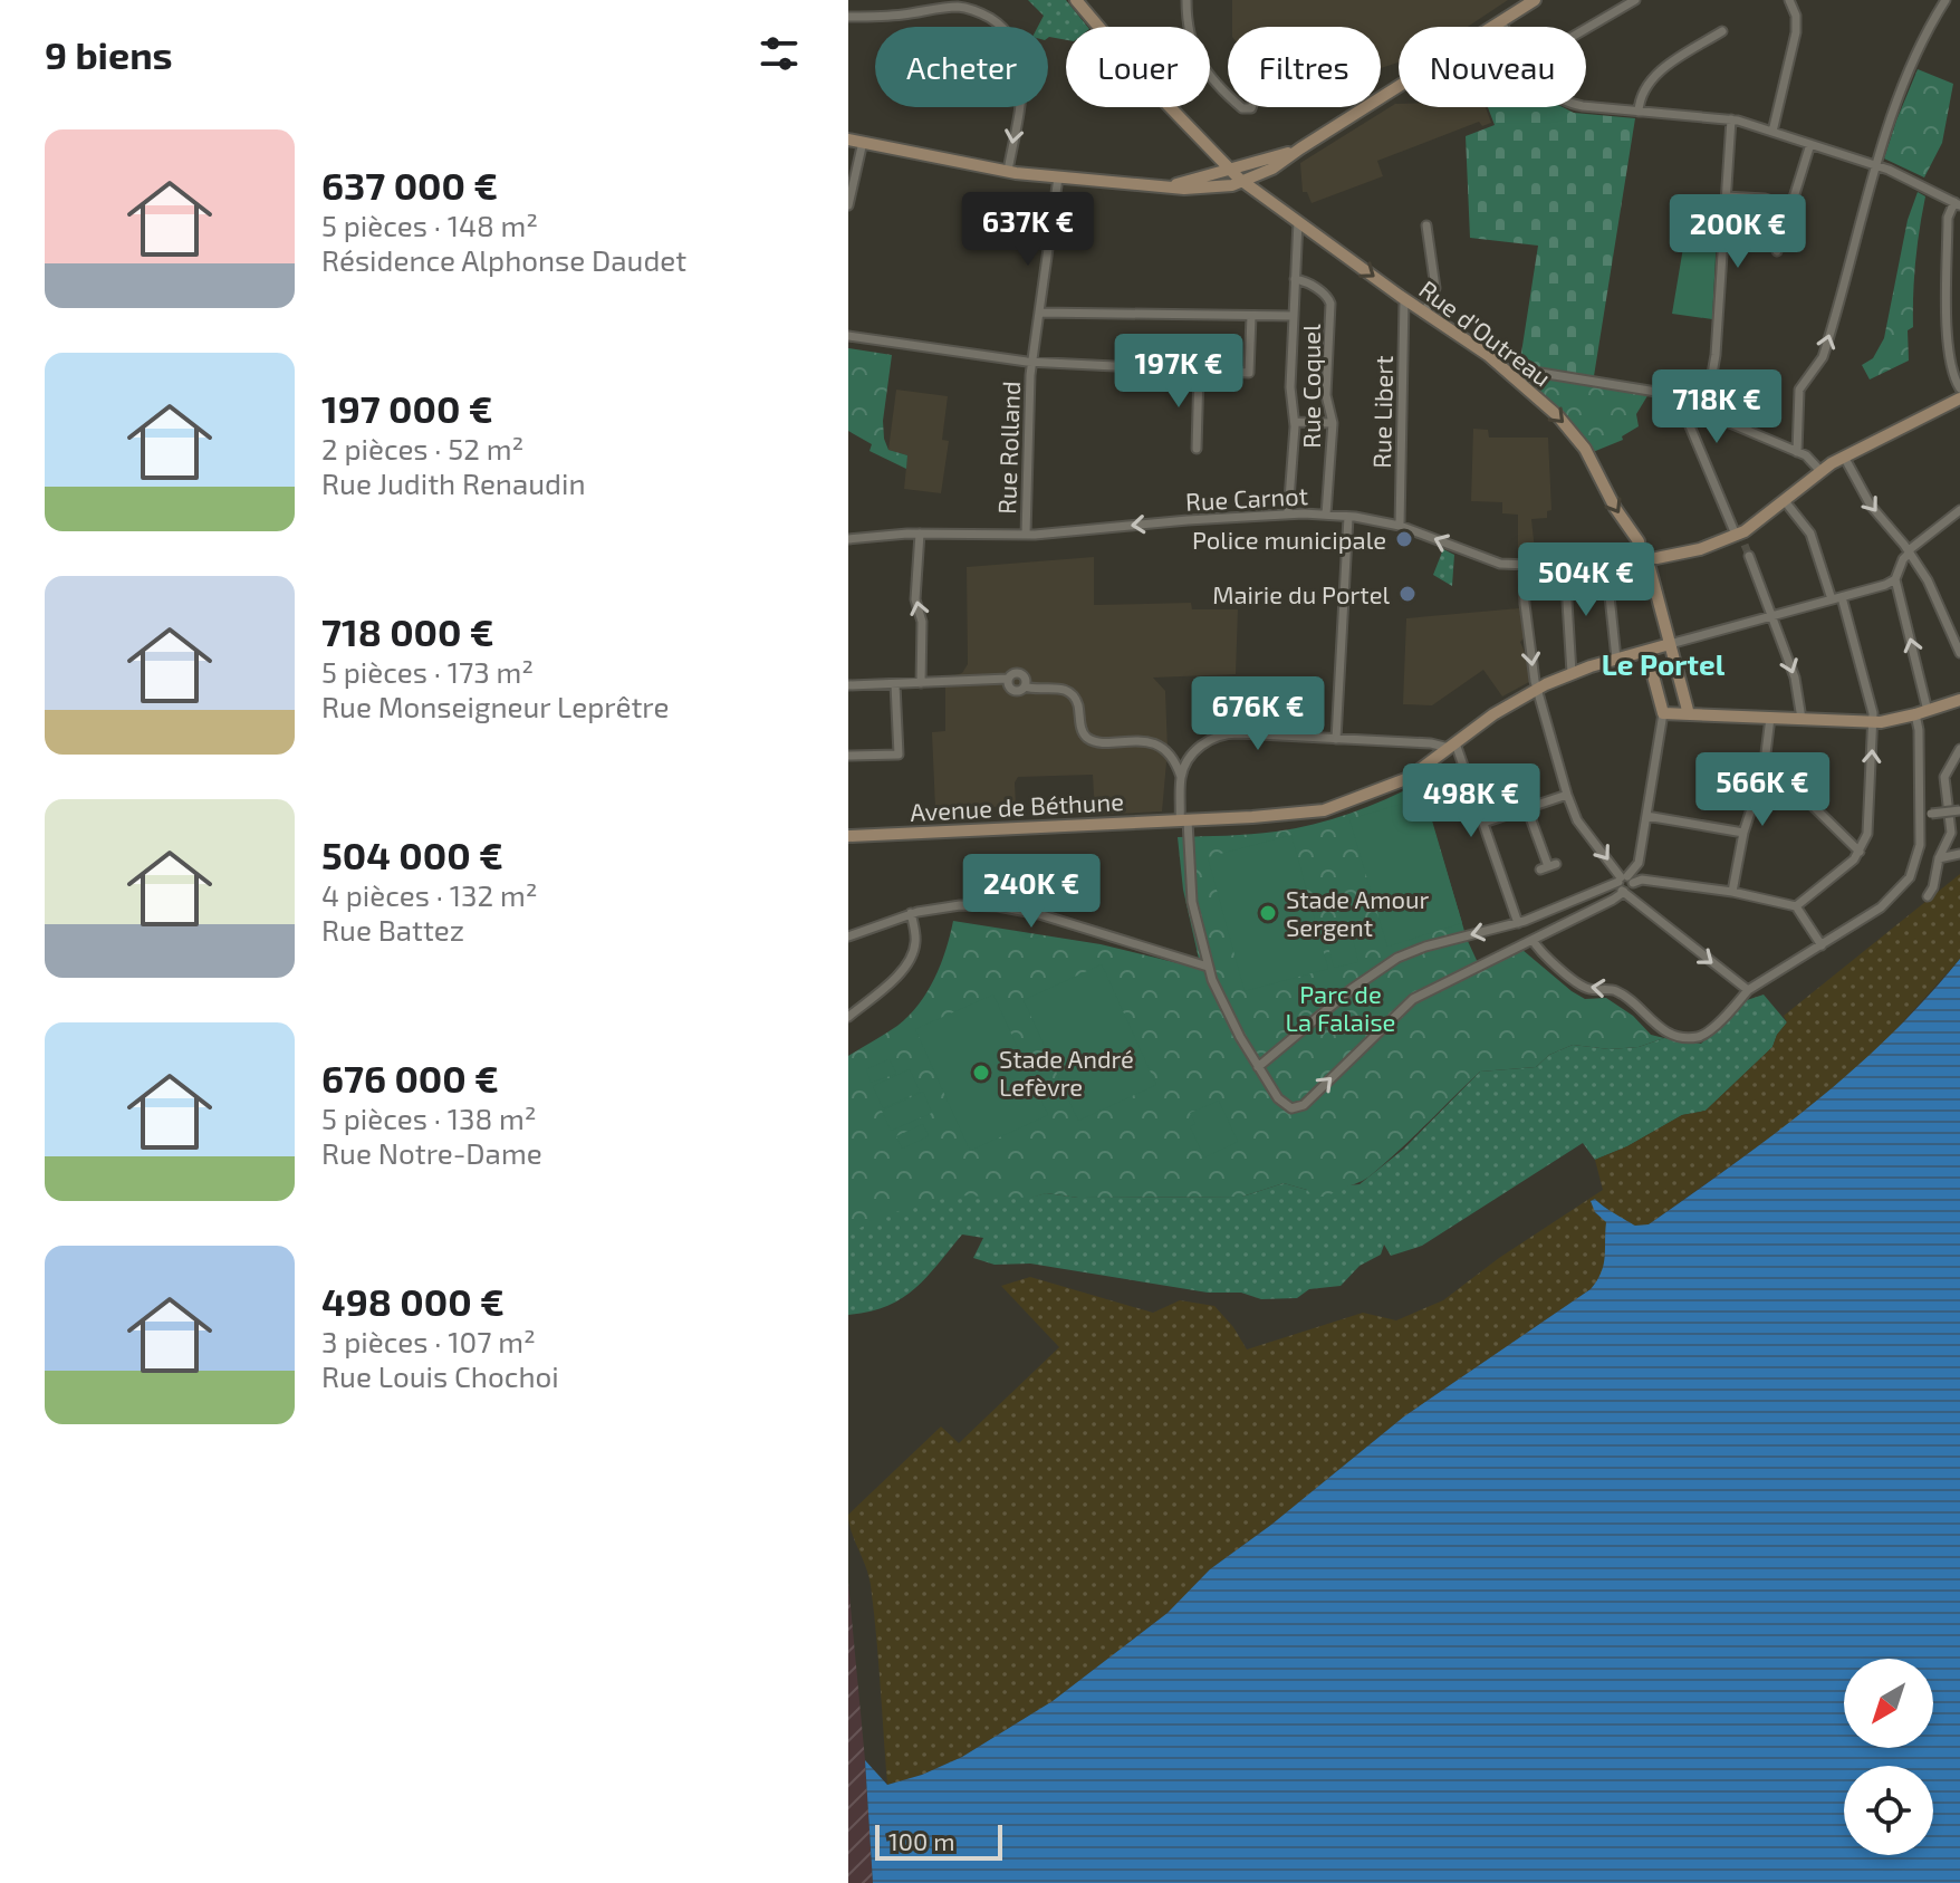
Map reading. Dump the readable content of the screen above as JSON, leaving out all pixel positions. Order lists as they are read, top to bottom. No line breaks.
{"streets":{"street":["Rue d'Outreau","Rue Coquel","Rue Libert","Rue Rolland","Rue Carnot","Avenue de Béthune"]},"crossings":[["Rue d'Outreau","Rue Libert"],["Rue d'Outreau","Rue Carnot"],["Rue Coquel","Rue Carnot"],["Rue Libert","Rue Carnot"],["Rue Rolland","Rue Carnot"]],"one_way":["Rue d'Outreau","Rue Carnot"],"districts":["Le Portel"],"parks":["Parc de La Falaise"],"places":["Police municipale","Mairie du Portel","Stade Amour Sergent","Stade André Lefèvre"],"scale_bar":"100 m","north":"bottom left","page":{"heading":"9 biens","chip":["Acheter","Louer","Filtres","Nouveau"],"list":[{"name":"637 000 €","note":"5 pièces · 148 m² · Résidence Alphonse Daudet"},{"name":"197 000 €","note":"2 pièces · 52 m² · Rue Judith Renaudin"},{"name":"718 000 €","note":"5 pièces · 173 m² · Rue Monseigneur Leprêtre"},{"name":"504 000 €","note":"4 pièces · 132 m² · Rue Battez"},{"name":"676 000 €","note":"5 pièces · 138 m² · Rue Notre-Dame"},{"name":"498 000 €","note":"3 pièces · 107 m² · Rue Louis Chochoi"}],"price":["637K €","200K €","197K €","718K €","504K €","676K €","566K €","498K €","240K €"],"scale":"100 m"}}
